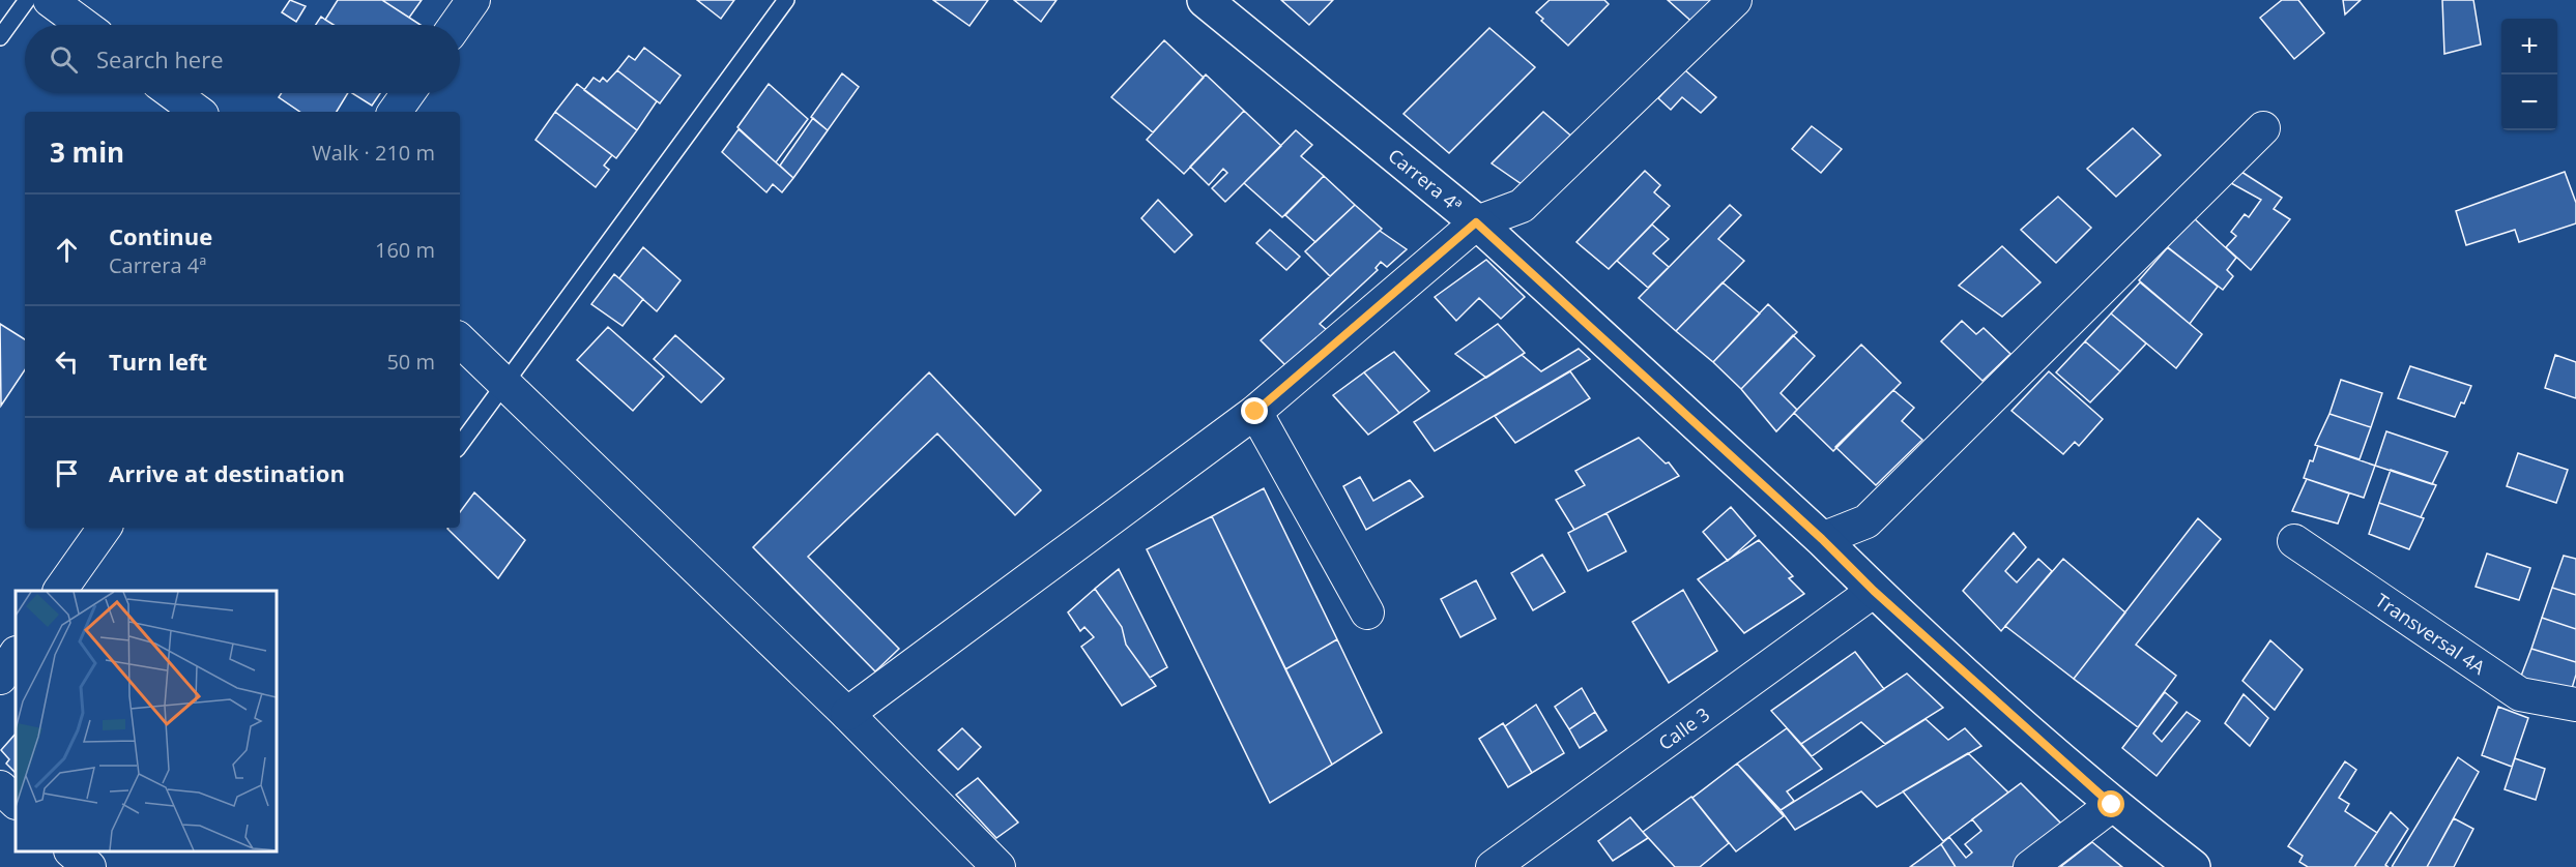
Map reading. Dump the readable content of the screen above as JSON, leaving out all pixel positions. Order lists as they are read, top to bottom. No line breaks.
{"streets":{"street":["Carrera 4ª","Transversal 4A","Calle 3"]},"crossings":[["Carrera 4ª","Calle 3"]],"page":{"map_buttons":["+","−"],"search":"Search here","heading":["3 min","Walk · 210 m"],"list":[["Continue","Carrera 4ª","160 m"],["Turn left","50 m"],"Arrive at destination"]}}
